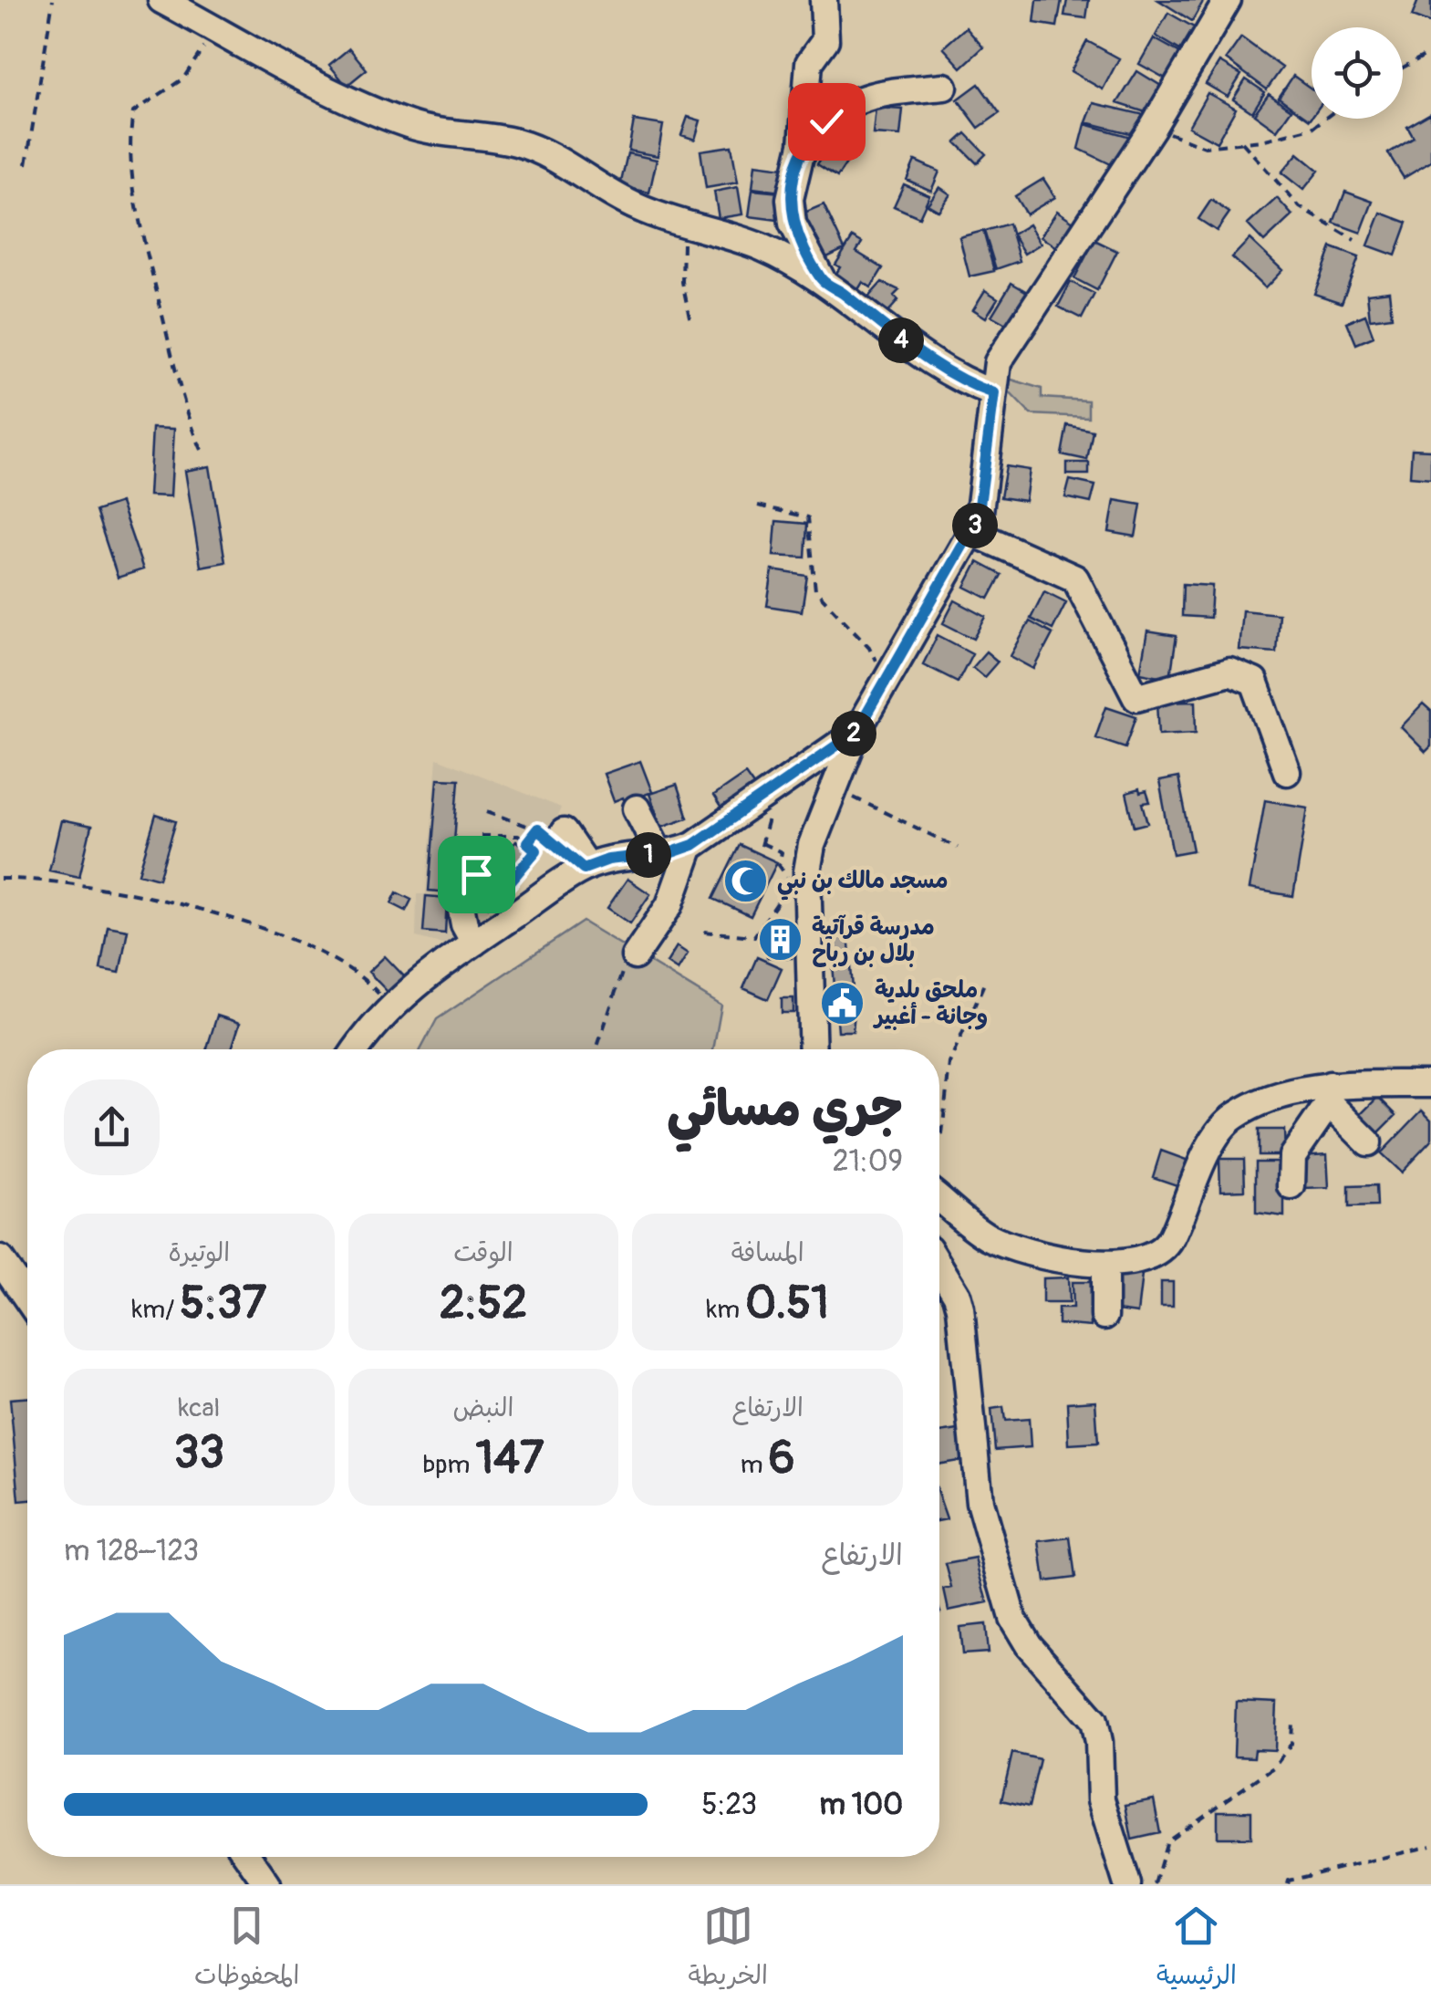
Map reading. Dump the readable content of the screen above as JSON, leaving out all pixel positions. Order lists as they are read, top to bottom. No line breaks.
{"places":{"mosque":["مسجد مالك بن نبي"],"building":["مدرسة قرآتية بلال بن رباح"],"public building":["ملحق بلدية وجانة - أغبير"]},"page":{"pins":["4","3","2","1"],"heading":["جري مسائي","21:09"],"stats":[["المسافة","0.51 km"],["الوقت","2:52"],["الوتيرة","5:37 /km"],["الارتفاع","6 m"],["النبض","147 bpm"],["kcal","33"]],"chart":["الارتفاع","123–128 m"],"list":[{"name":"100 m","note":"5:23"}],"tabs":["الرئيسية","الخريطة","المحفوظات"]}}
